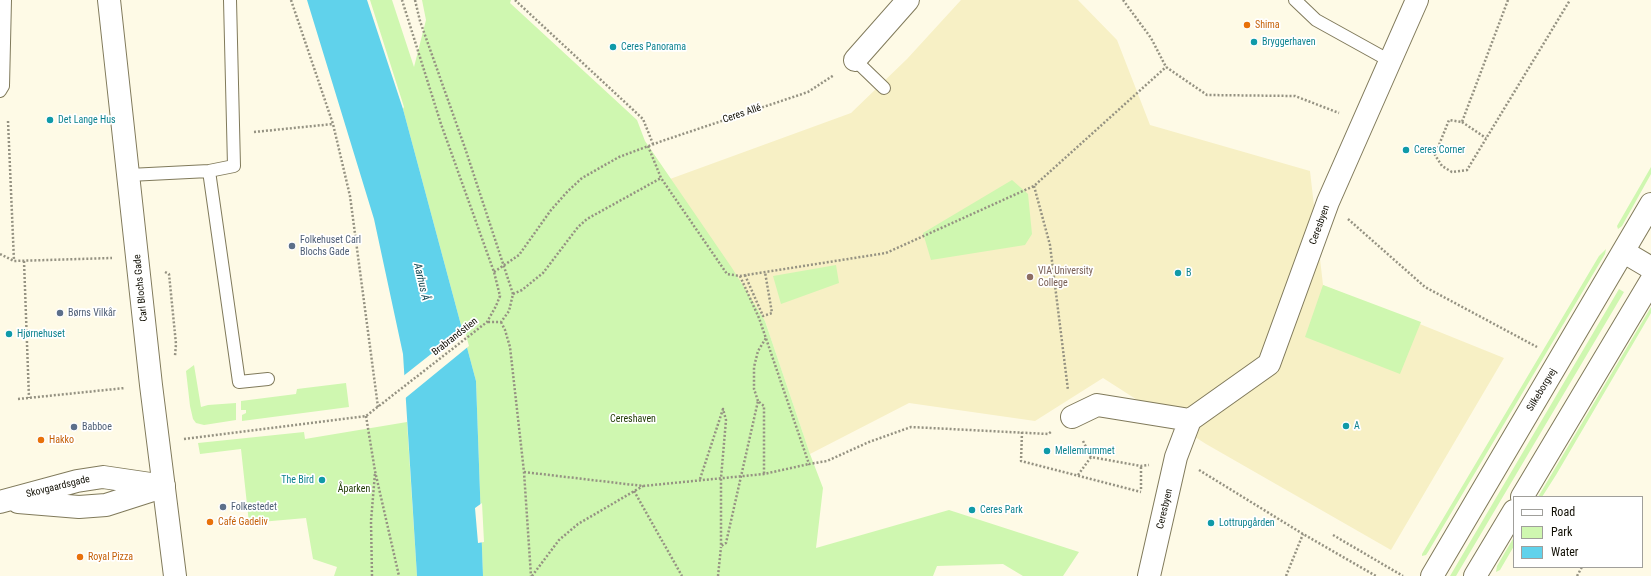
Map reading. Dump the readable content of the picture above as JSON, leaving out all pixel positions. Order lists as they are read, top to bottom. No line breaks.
{"streets":{"street":["Ceresbyen","Carl Blochs Gade","Silkeborgvej","Skovgaardsgade"],"path":["Ceres Allé","Brabrandstien"]},"crossings":[["Ceres Allé","Brabrandstien"],["Carl Blochs Gade","Skovgaardsgade"]],"water":["Aarhus Å"],"parks":["Cereshaven","Åparken"],"places":["Shima","Bryggerhaven","Ceres Panorama","Det Lange Hus","Ceres Corner","Folkehuset Carl Blochs Gade","B","VIA University College","Børns Vilkår","Hjørnehuset","A","Babboe","Hakko","Mellemrummet","The Bird","Folkestedet","Ceres Park","Café Gadeliv","Lottrupgården","Royal Pizza"],"legend":["Road","Park","Water"]}
